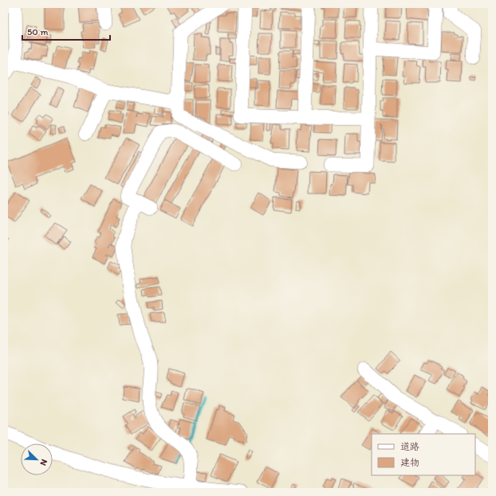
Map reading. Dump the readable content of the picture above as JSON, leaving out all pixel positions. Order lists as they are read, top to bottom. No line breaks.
{"legend":["道路","建物"],"scale_bar":"50 m","north":"bottom right"}
